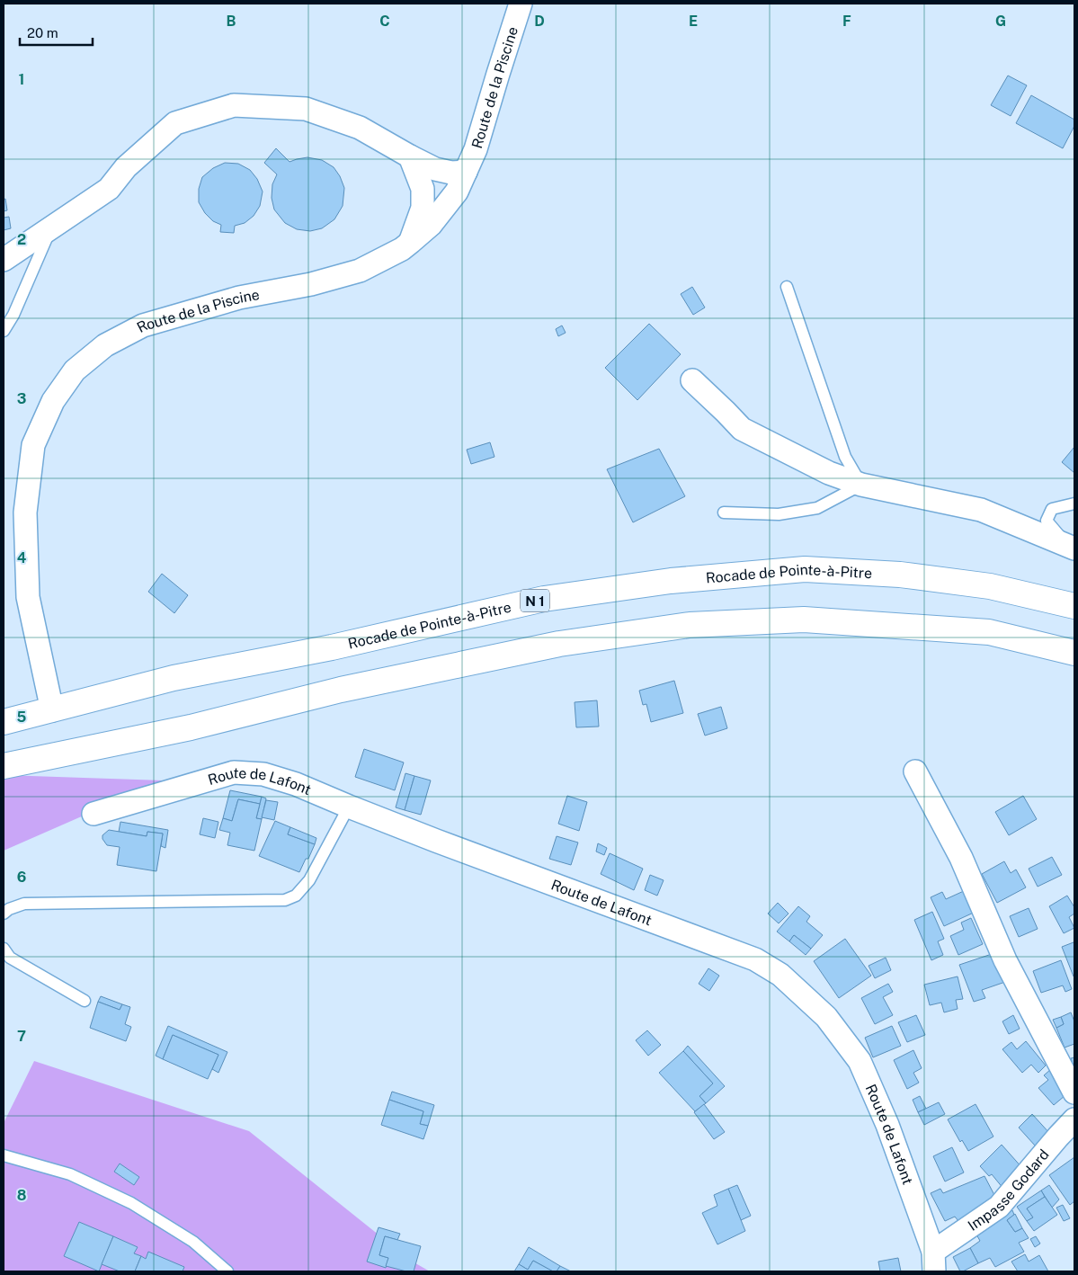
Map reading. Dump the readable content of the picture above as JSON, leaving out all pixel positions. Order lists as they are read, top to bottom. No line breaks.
{"streets":{"highway":["Rocade de Pointe-à-Pitre","N 1"],"street":["Route de la Piscine","Route de Lafont","Impasse Godard"]},"crossings":[["Route de la Piscine","Rocade de Pointe-à-Pitre"],["Route de Lafont","Impasse Godard"]],"scale_bar":"20 m","grid":{"columns":["B","C","D","E","F","G"],"rows":["1","2","3","4","5","6","7","8"]}}
